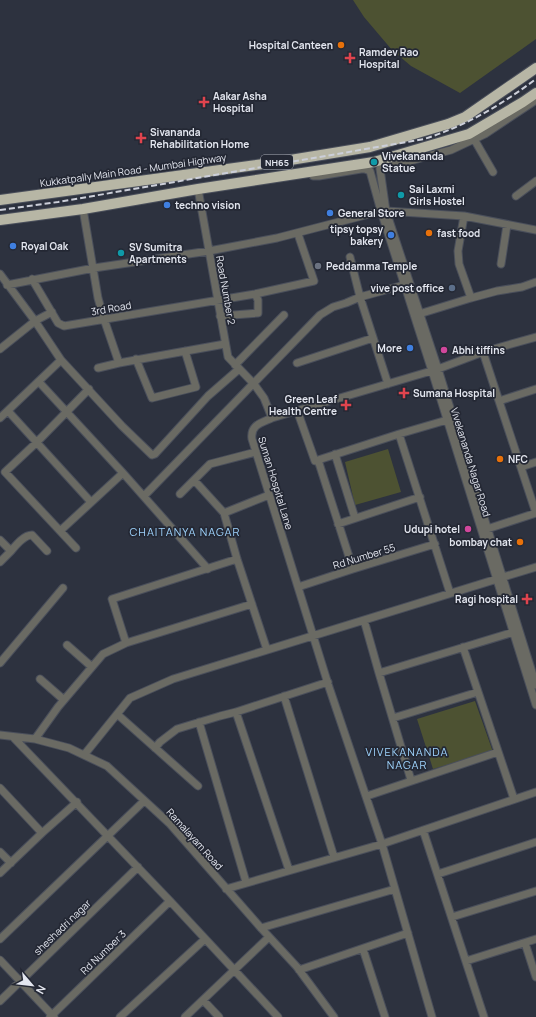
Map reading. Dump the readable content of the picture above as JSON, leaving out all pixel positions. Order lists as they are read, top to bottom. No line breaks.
{"streets":{"highway":["NH65","Kukkatpally Main Road - Mumbai Highway"],"street":["Road Number 2","3rd Road","Vivekananda Nagar Road","Suman Hospital Lane","Rd Number 55","Ramalayam Road","sheshadri nagar","Rd Number 3"]},"crossings":[["NH65","Road Number 2"],["NH65","Vivekananda Nagar Road"],["Road Number 2","3rd Road"],["Road Number 2","Suman Hospital Lane"],["Vivekananda Nagar Road","Suman Hospital Lane"],["Suman Hospital Lane","Rd Number 55"]],"districts":["CHAITANYA NAGAR","VIVEKANANDA NAGAR"],"places":{"other":["Hospital Canteen","Vivekananda Statue","Sai Laxmi Girls Hostel","techno vision","General Store","fast food","tipsy topsy bakery","Royal Oak","SV Sumitra Apartments","Peddamma Temple","vive post office","More","Abhi tiffins","NFC","Udupi hotel","bombay chat"],"health":["Ramdev Rao Hospital","Aakar Asha Hospital","Sivananda Rehabilitation Home","Sumana Hospital","Green Leaf Health Centre","Ragi hospital"]},"north":"bottom right"}
